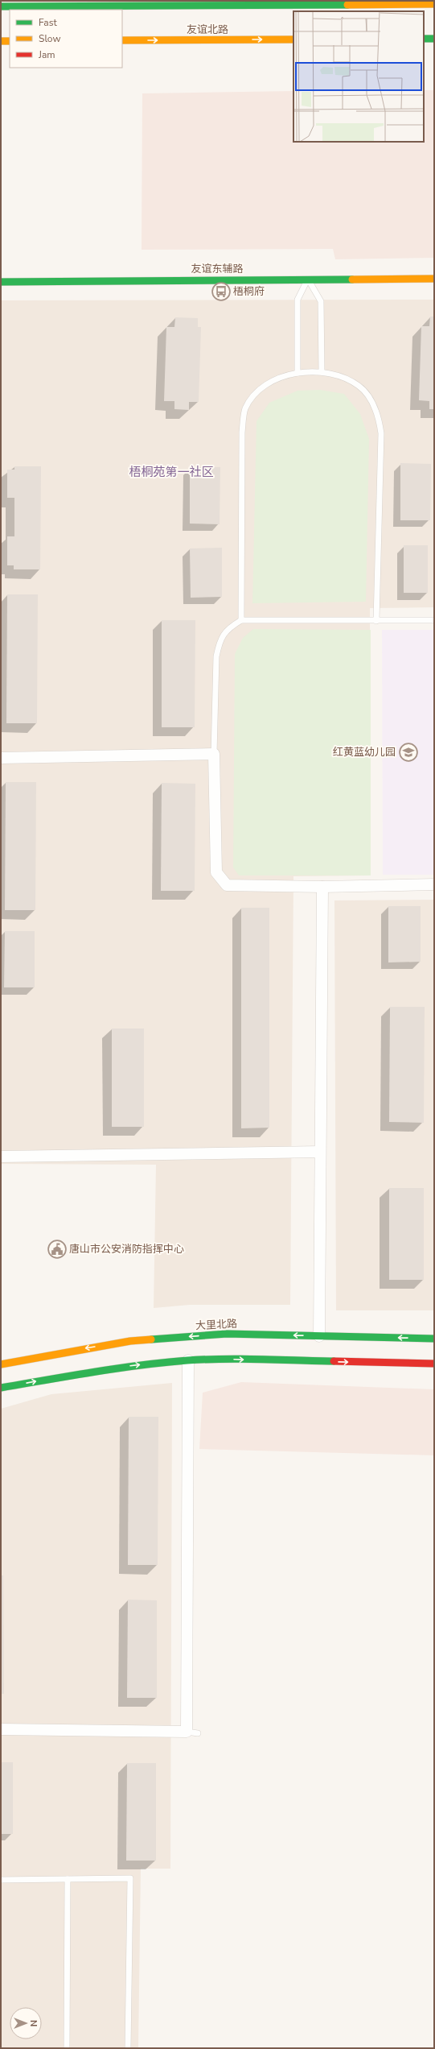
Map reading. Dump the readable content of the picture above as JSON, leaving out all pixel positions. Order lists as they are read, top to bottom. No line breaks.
{"streets":{"main road":["友谊北路","友谊东辅路","大里北路"]},"districts":["梧桐苑第一社区"],"places":{"bus stop":["梧桐府"],"school or university":["红黄蓝幼儿园"],"public building":["唐山市公安消防指挥中心"]},"legend":["Fast","Slow","Jam"],"north":"right"}
